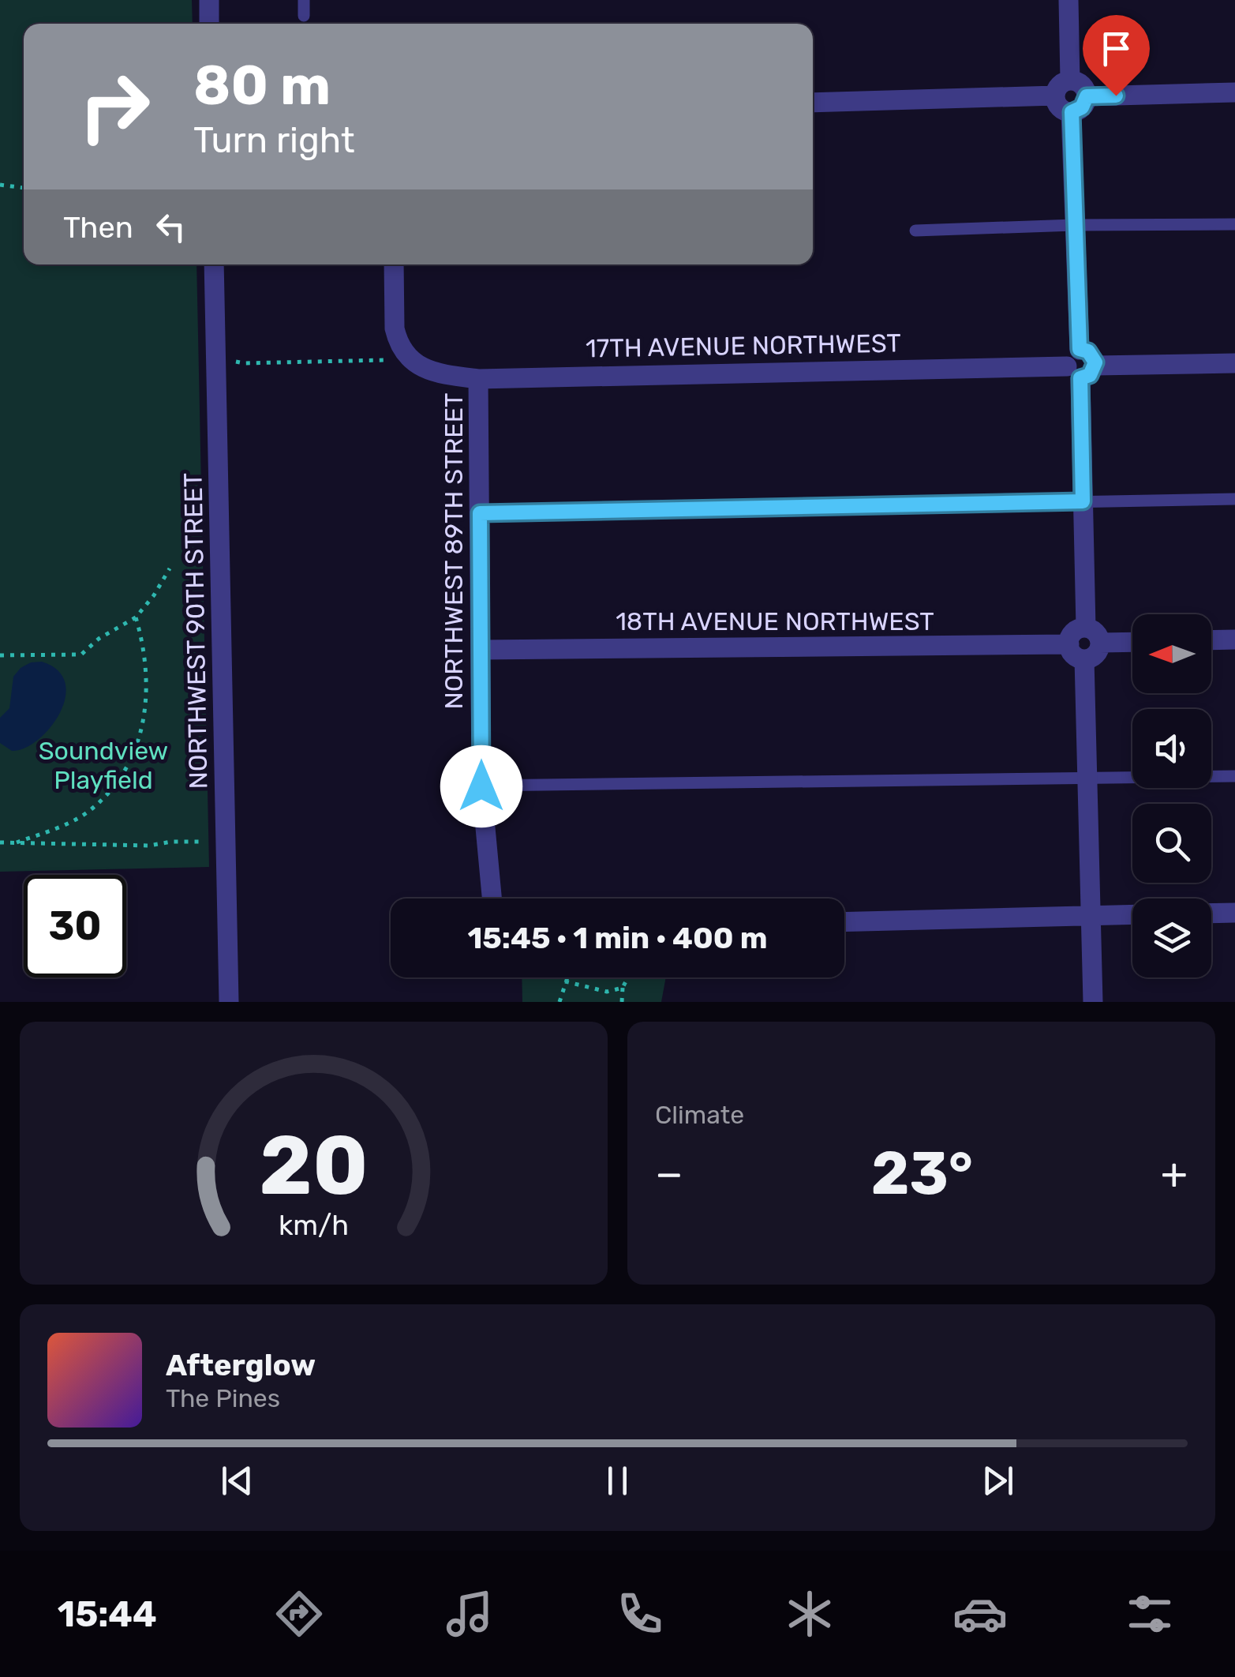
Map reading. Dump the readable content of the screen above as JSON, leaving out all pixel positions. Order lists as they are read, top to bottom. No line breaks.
{"streets":{"street":["17TH AVENUE NORTHWEST","NORTHWEST 89TH STREET","18TH AVENUE NORTHWEST","NORTHWEST 90TH STREET"]},"crossings":[["17TH AVENUE NORTHWEST","NORTHWEST 89TH STREET"],["NORTHWEST 89TH STREET","18TH AVENUE NORTHWEST"]],"parks":["Soundview Playfield"],"north":"left","page":{"turn":["80 m","Turn right"],"then":"Then","limit":"30","trip":"15:45 · 1 min · 400 m","tile":"Climate","heat":["−","23°","+"],"song":["Afterglow","The Pines"],"tabs":"15:44","gauge":["20","km/h"]}}
